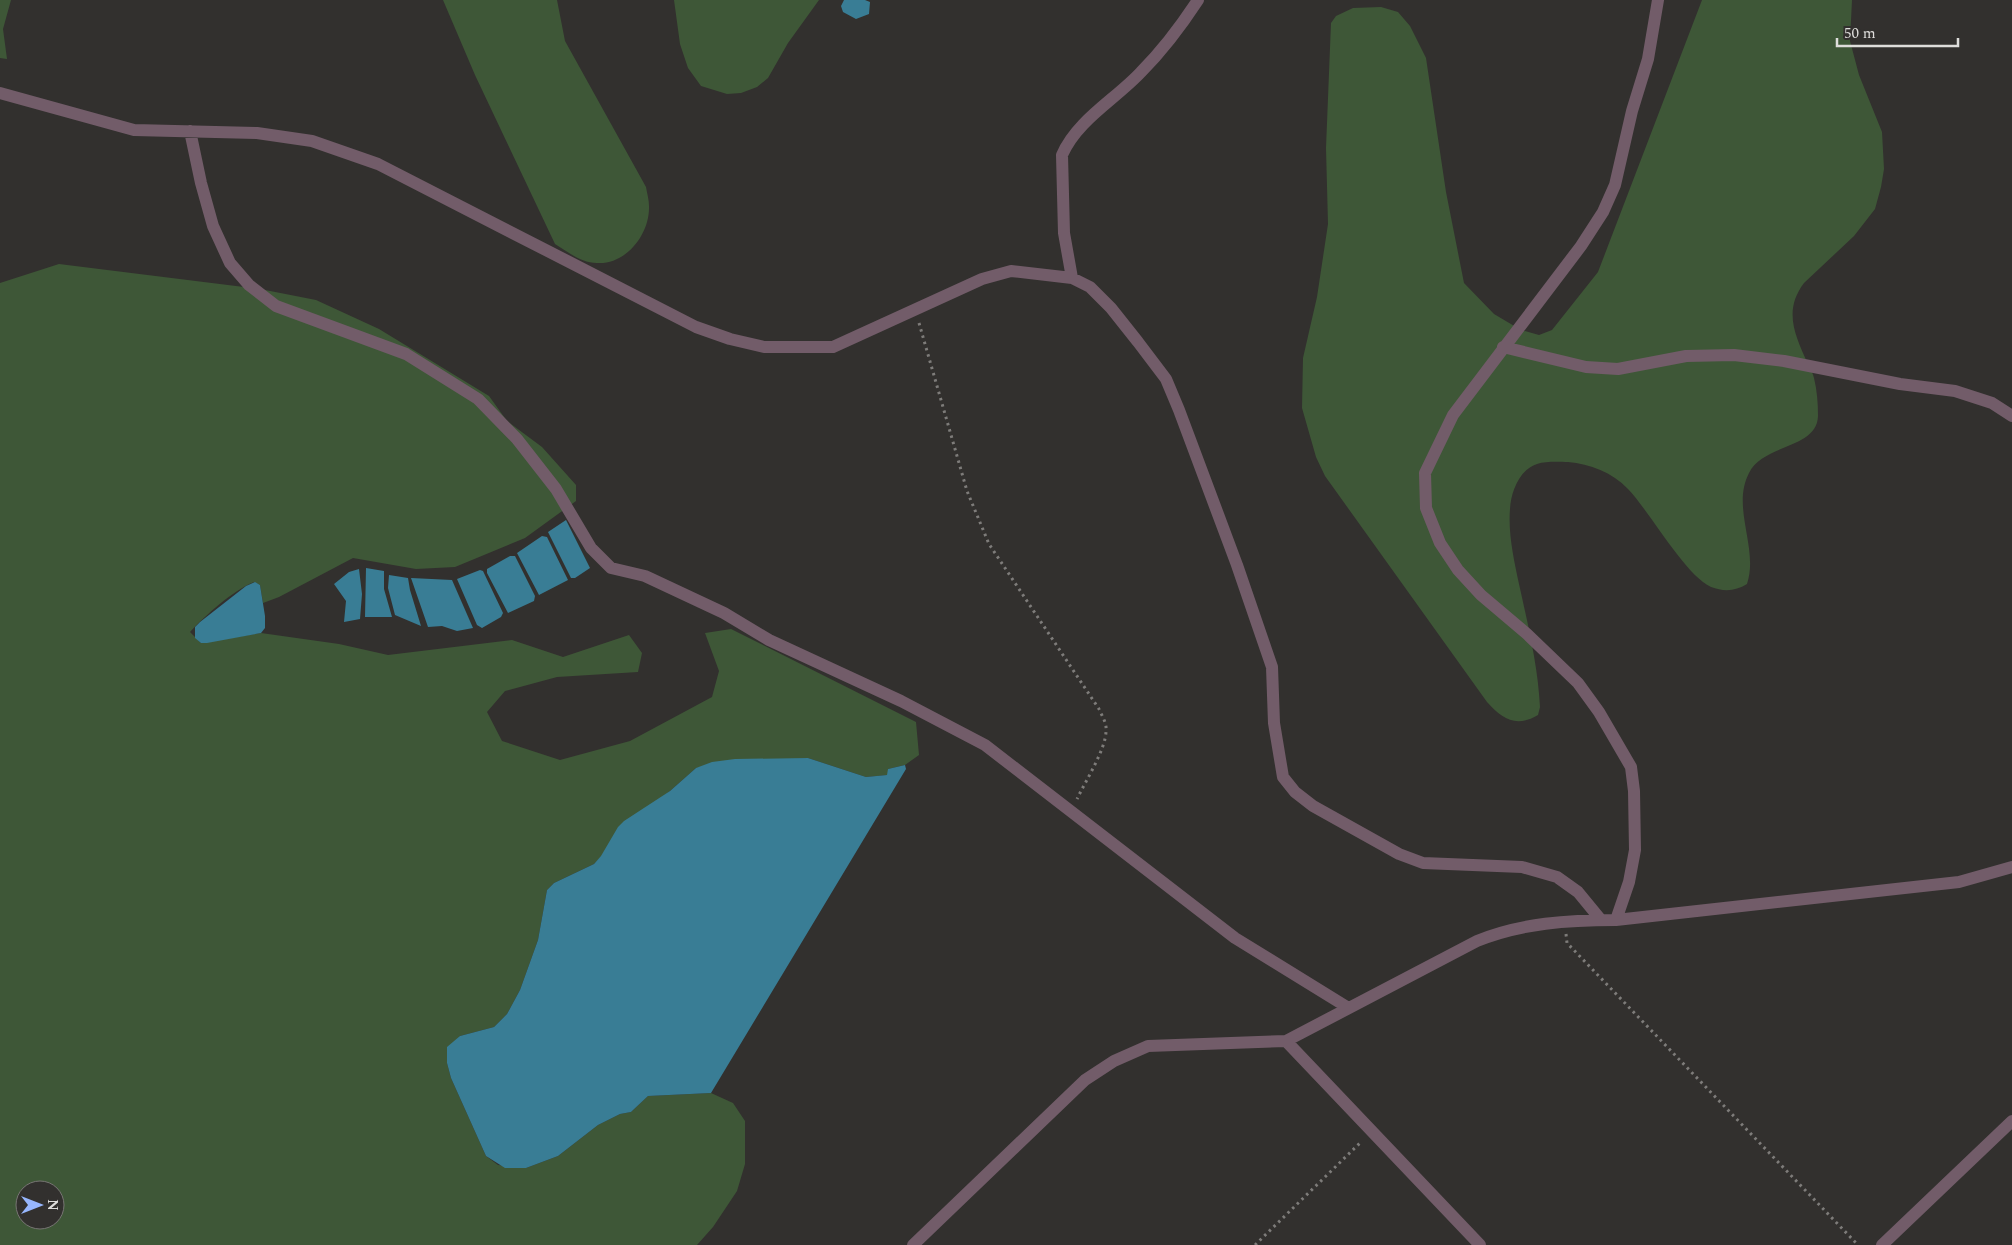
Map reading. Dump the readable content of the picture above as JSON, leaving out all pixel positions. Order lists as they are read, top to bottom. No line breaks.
{"scale_bar":"50 m","north":"right"}
